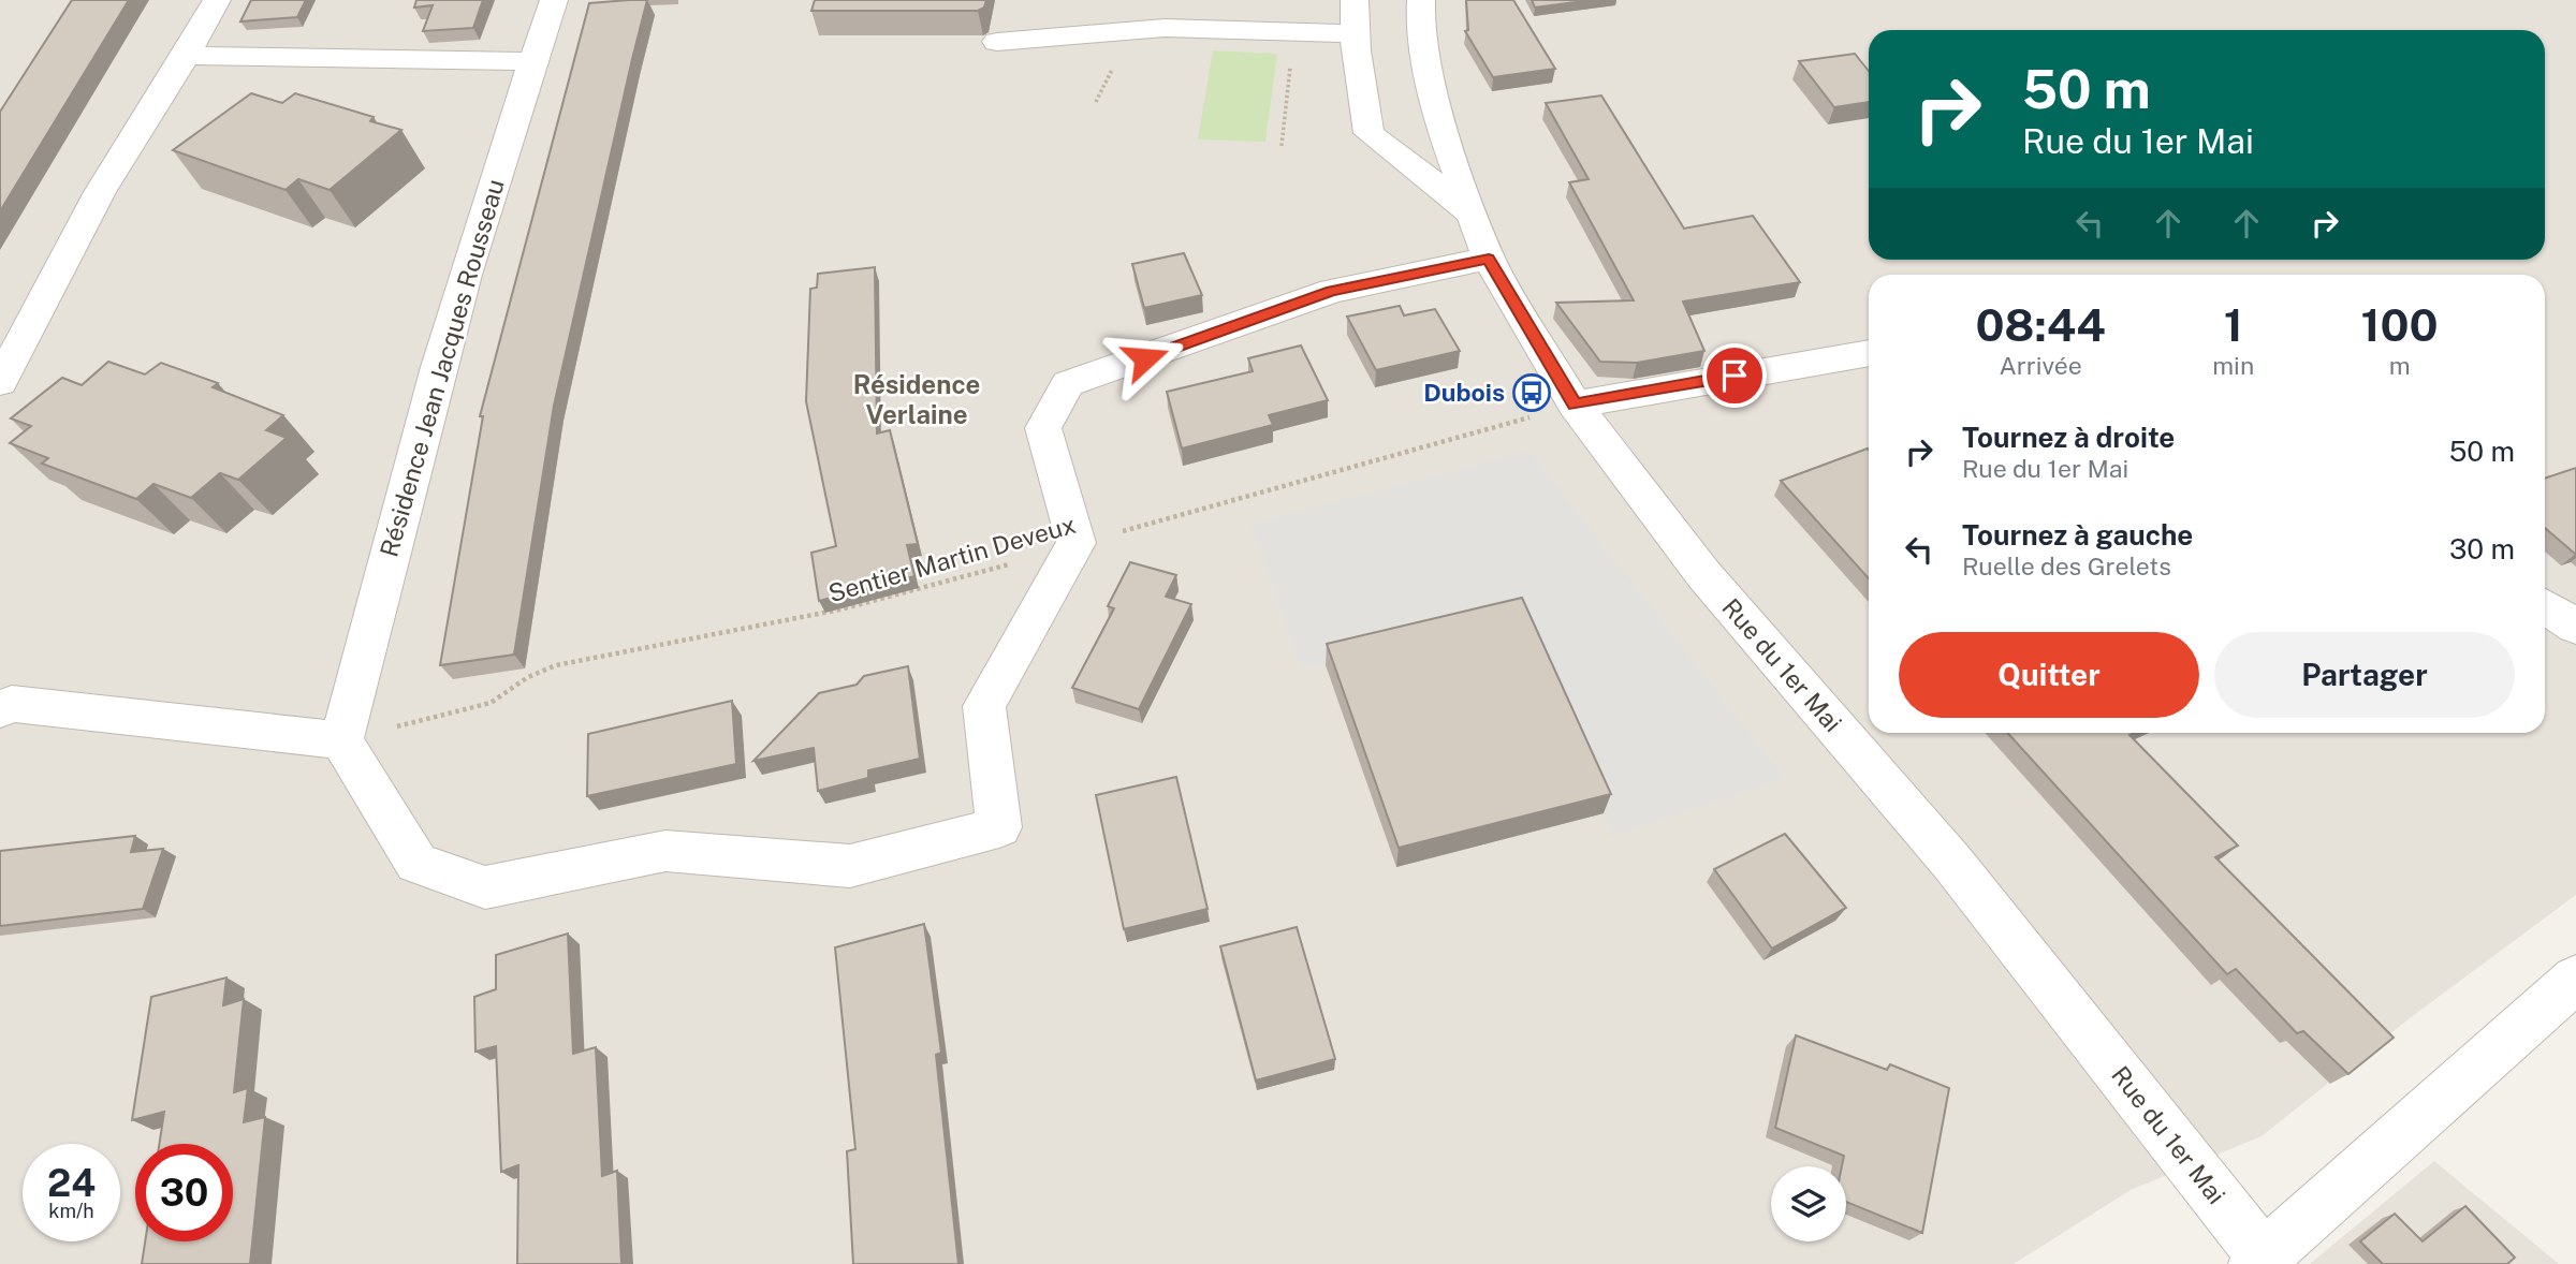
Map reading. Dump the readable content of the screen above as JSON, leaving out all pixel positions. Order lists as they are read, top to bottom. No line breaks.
{"streets":{"street":["Résidence Jean Jacques Rousseau","Rue du 1er Mai"],"path":["Sentier Martin Deveux"]},"crossings":[["Résidence Jean Jacques Rousseau","Sentier Martin Deveux"],["Sentier Martin Deveux","Rue du 1er Mai"]],"districts":["Résidence Verlaine"],"places":{"bus stop":["Dubois"]},"page":{"turn":["50 m","Rue du 1er Mai"],"eta":["08:44","Arrivée","1","min","100","m"],"list":[{"name":"Tournez à droite","note":"Rue du 1er Mai","value":"50 m"},{"name":"Tournez à gauche","note":"Ruelle des Grelets","value":"30 m"}],"buttons":["Quitter","Partager"],"speed":"24 km/h","limit":"30"}}
